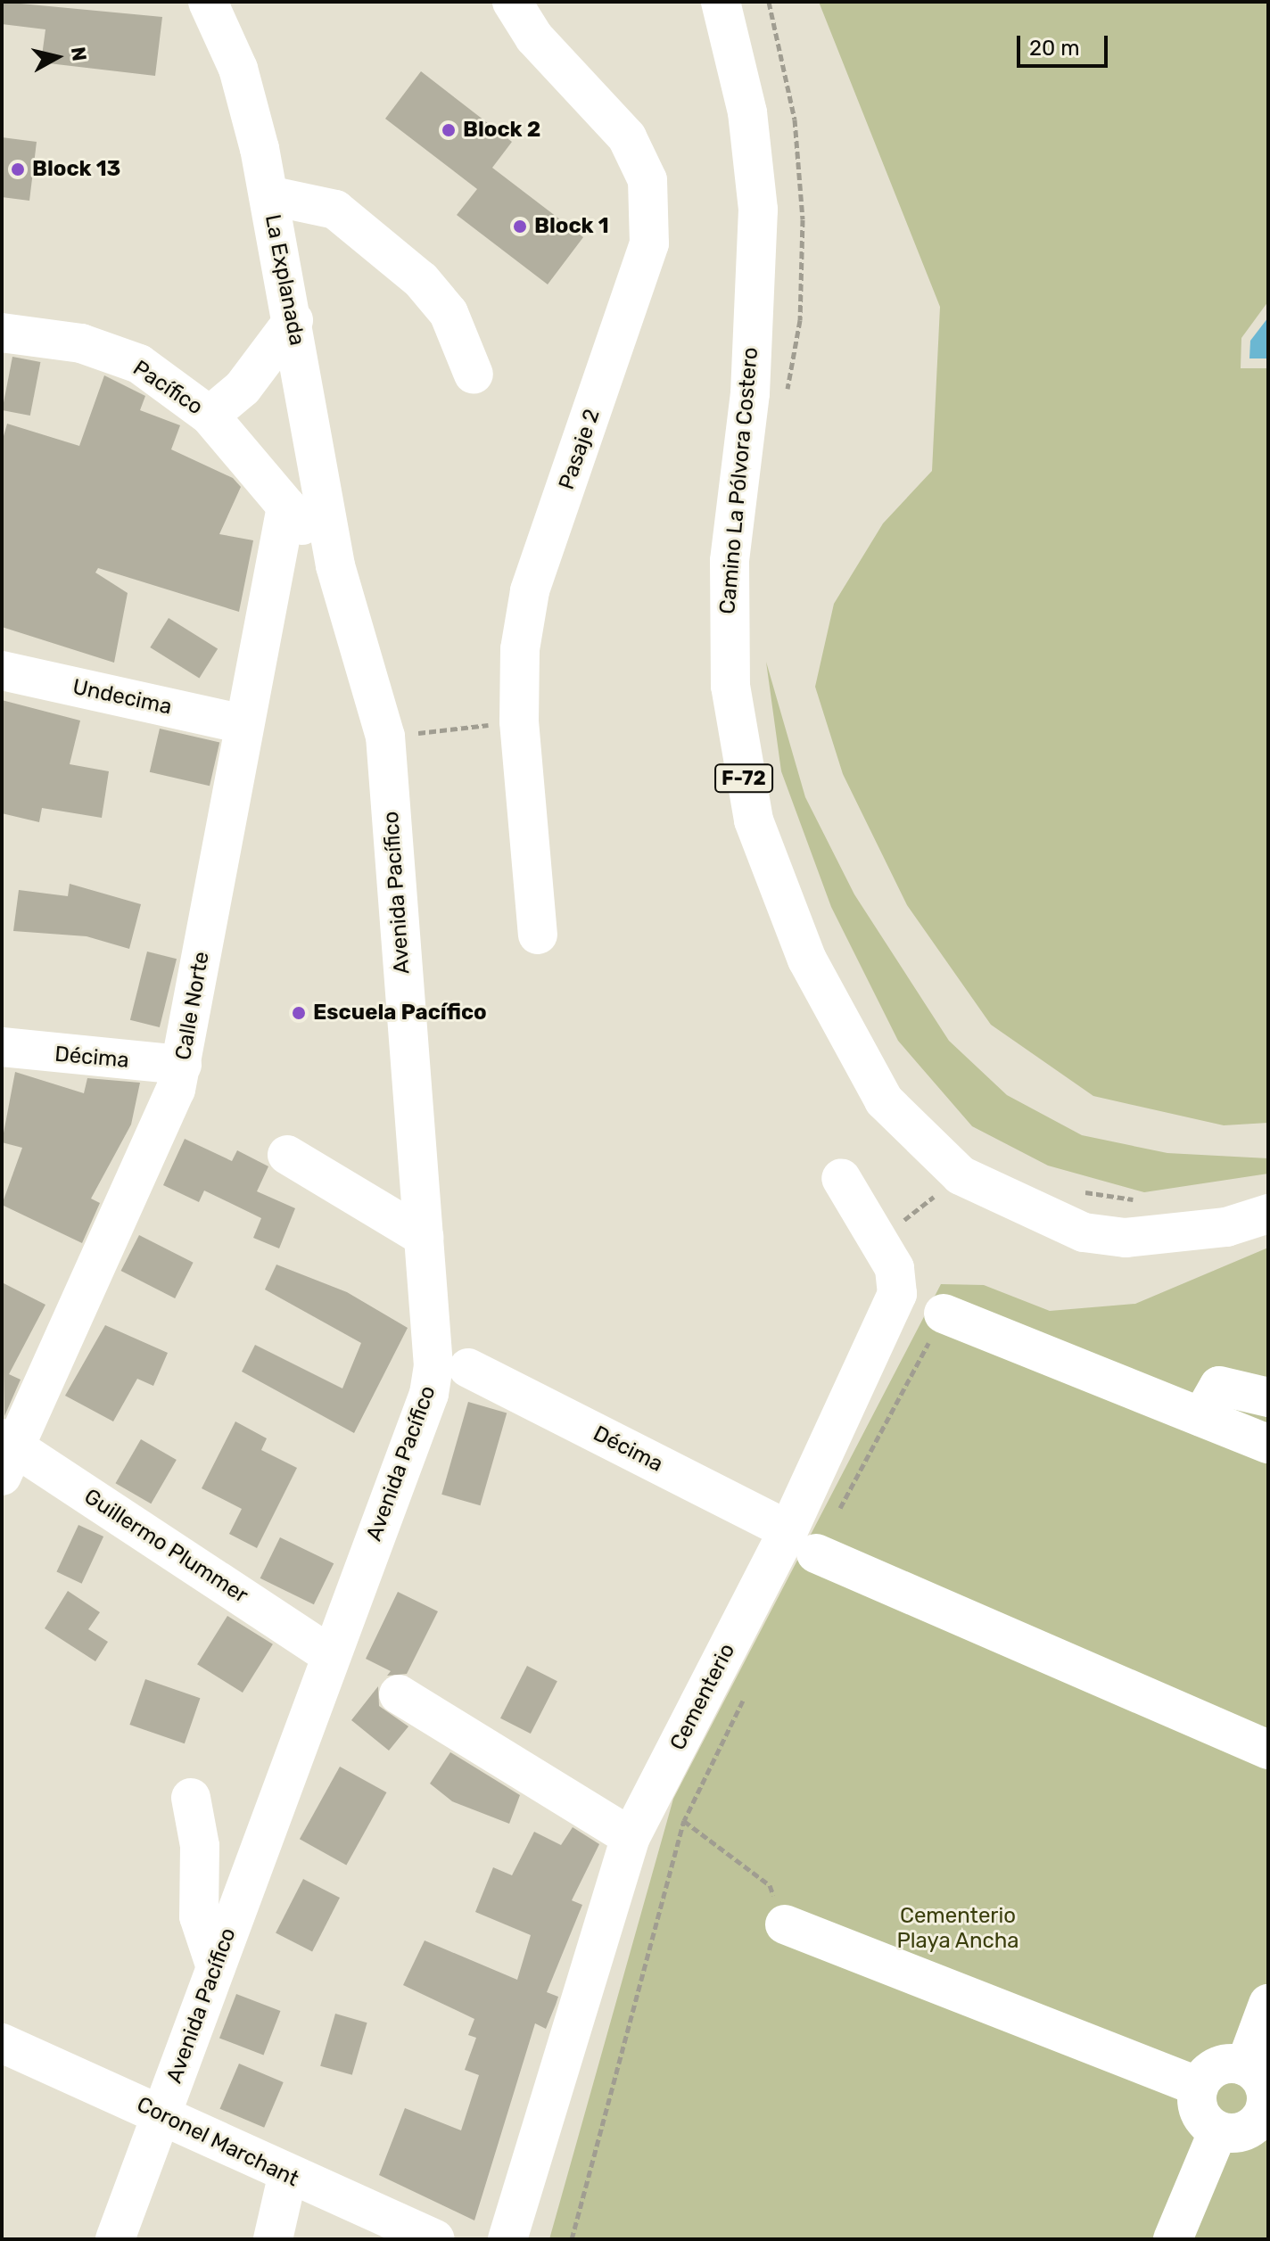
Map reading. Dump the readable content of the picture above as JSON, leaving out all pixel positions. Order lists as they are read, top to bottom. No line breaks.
{"streets":{"street":["La Explanada","Pacífico","Pasaje 2","Camino La Pólvora Costero","Undecima","F-72","Avenida Pacífico","Calle Norte","Décima","Guillermo Plummer","Cementerio","Coronel Marchant"]},"crossings":[["La Explanada","Pacífico"],["La Explanada","Avenida Pacífico"],["Pacífico","Avenida Pacífico"],["Pacífico","Calle Norte"],["Undecima","Calle Norte"],["Avenida Pacífico","Guillermo Plummer"],["Avenida Pacífico","Coronel Marchant"],["Calle Norte","Décima"],["Calle Norte","Guillermo Plummer"],["Décima","Cementerio"]],"parks":["Cementerio Playa Ancha"],"places":["Block 2","Block 13","Block 1","Escuela Pacífico"],"scale_bar":"20 m","north":"right"}
